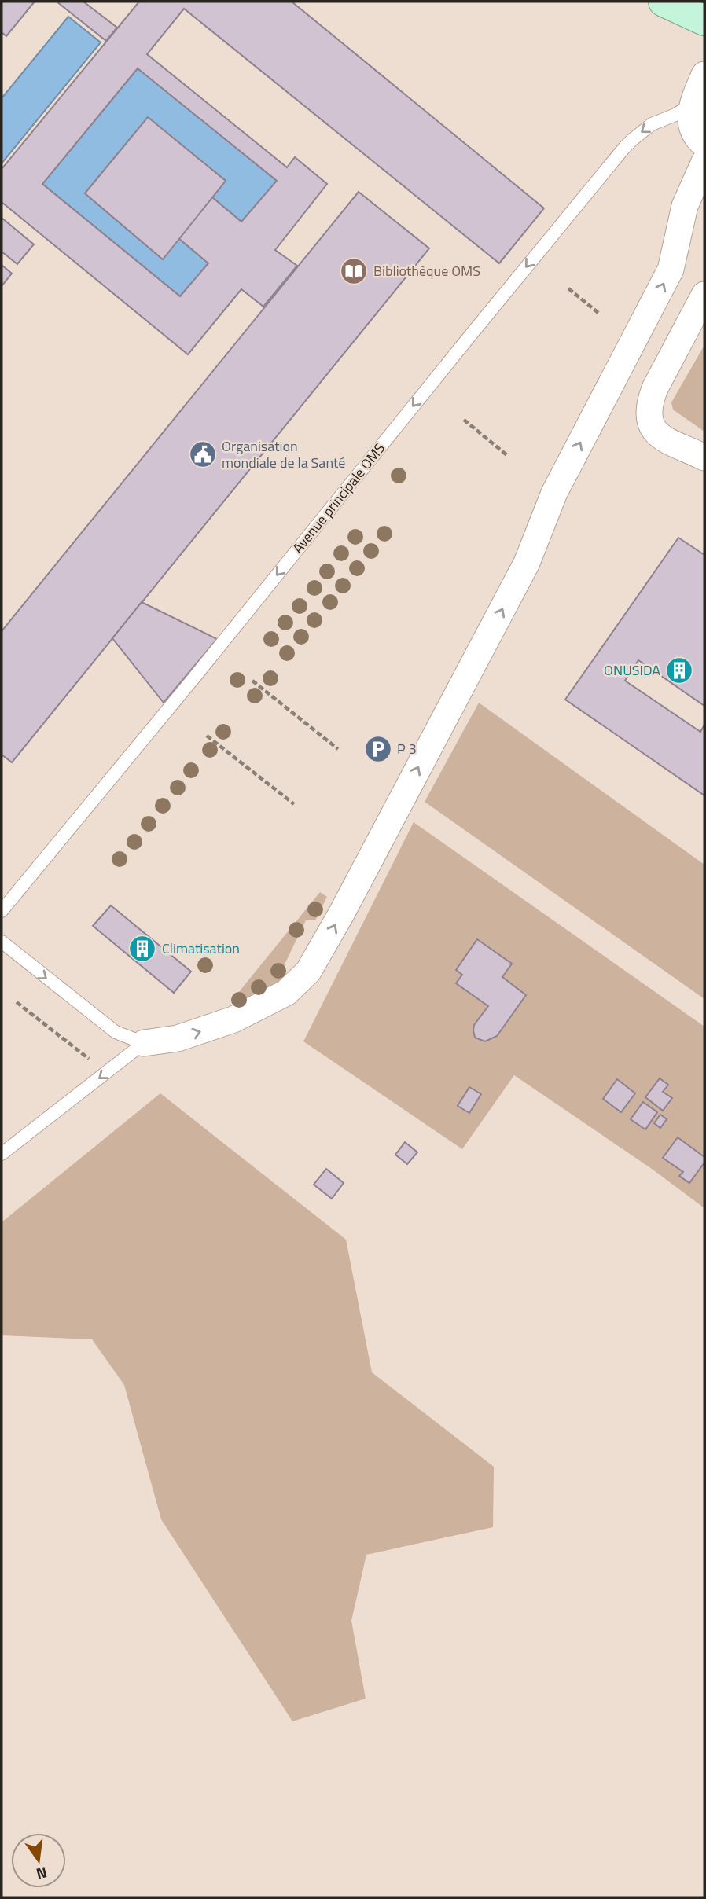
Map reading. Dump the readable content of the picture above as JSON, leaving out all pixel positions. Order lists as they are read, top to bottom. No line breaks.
{"streets":{"lane":["Avenue principale OMS"]},"one_way":["Avenue principale OMS"],"places":{"library":["Bibliothèque OMS"],"public building":["Organisation mondiale de la Santé"],"building":["ONUSIDA","Climatisation"],"parking":["P 3"]},"north":"bottom"}
